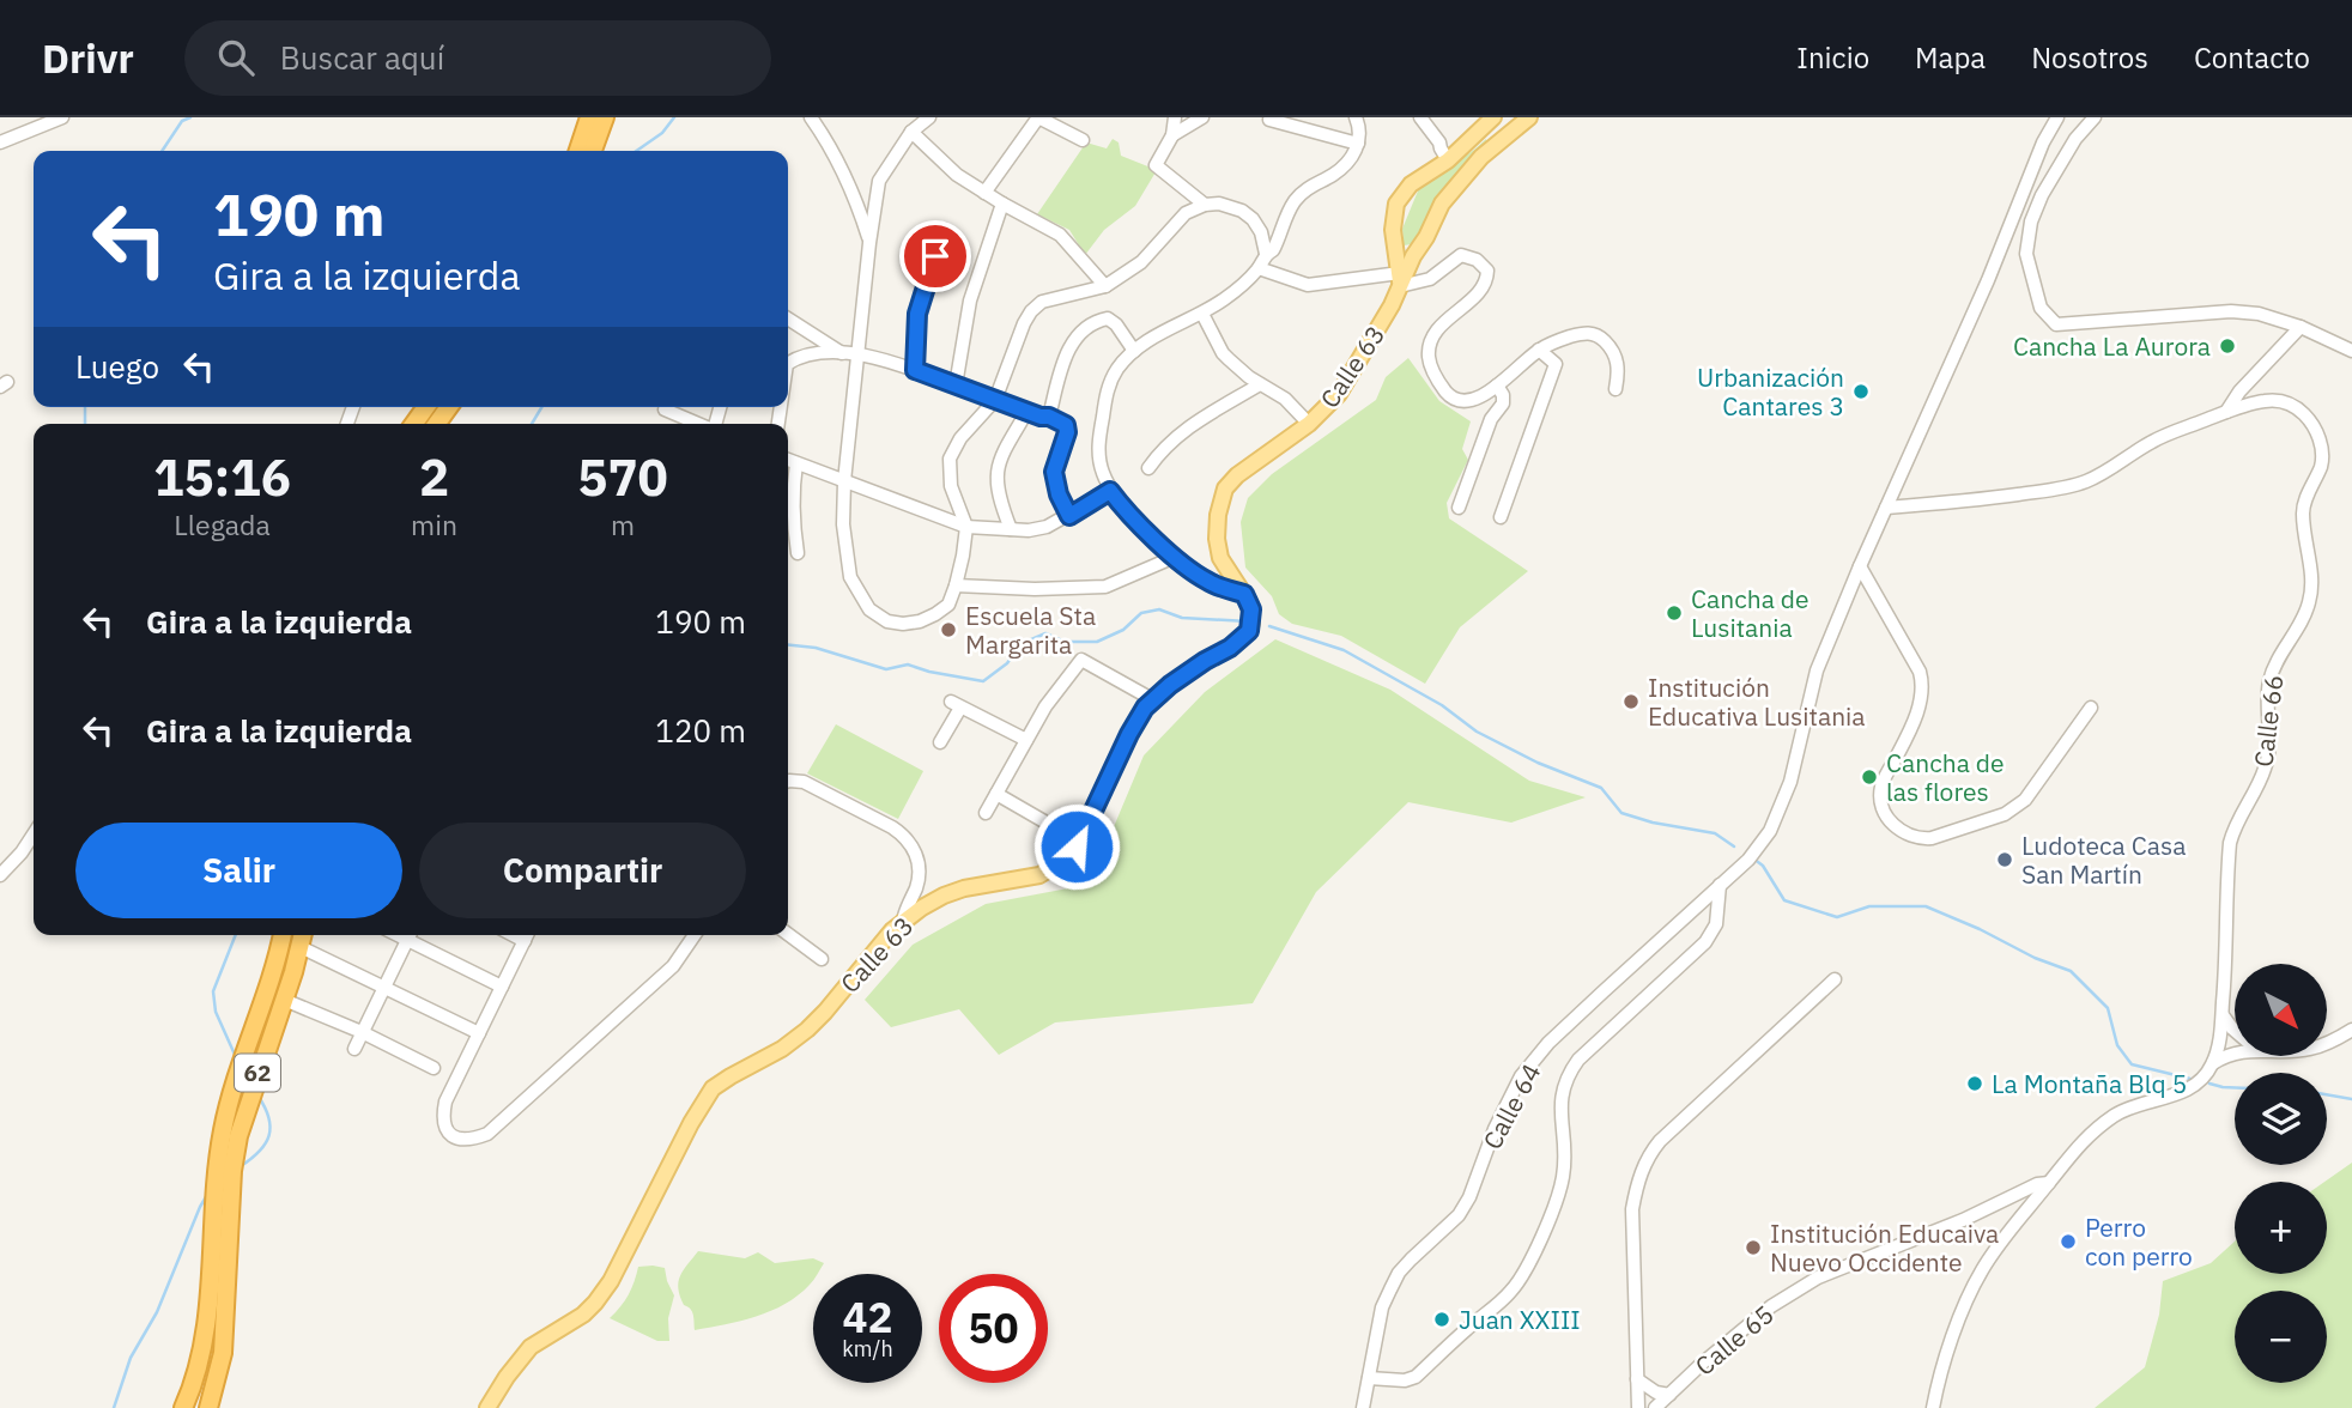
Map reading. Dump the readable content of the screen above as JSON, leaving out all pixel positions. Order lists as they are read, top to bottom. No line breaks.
{"streets":{"highway":["62"],"main road":["Calle 63"],"street":["Calle 66","Calle 64","Calle 65"]},"crossings":[["Calle 66","Calle 64"]],"places":["Cancha La Aurora","Urbanización Cantares 3","Cancha de Lusitania","Escuela Sta Margarita","Institución Educativa Lusitania","Cancha de las flores","Ludoteca Casa San Martín","La Montaña Blq 5","Perro con perro","Institución Educaiva Nuevo Occidente","Juan XXIII"],"north":"bottom right","page":{"header":"Drivr","search":"Buscar aquí","nav":["Inicio","Mapa","Nosotros","Contacto"],"turn":["190 m","Gira a la izquierda"],"then":"Luego","eta":["15:16","Llegada","2","min","570","m"],"list":[{"name":"Gira a la izquierda","value":"190 m"},{"name":"Gira a la izquierda","value":"120 m"}],"buttons":["Salir","Compartir"],"map_buttons":["+","−"],"speed":"42 km/h","limit":"50"}}
